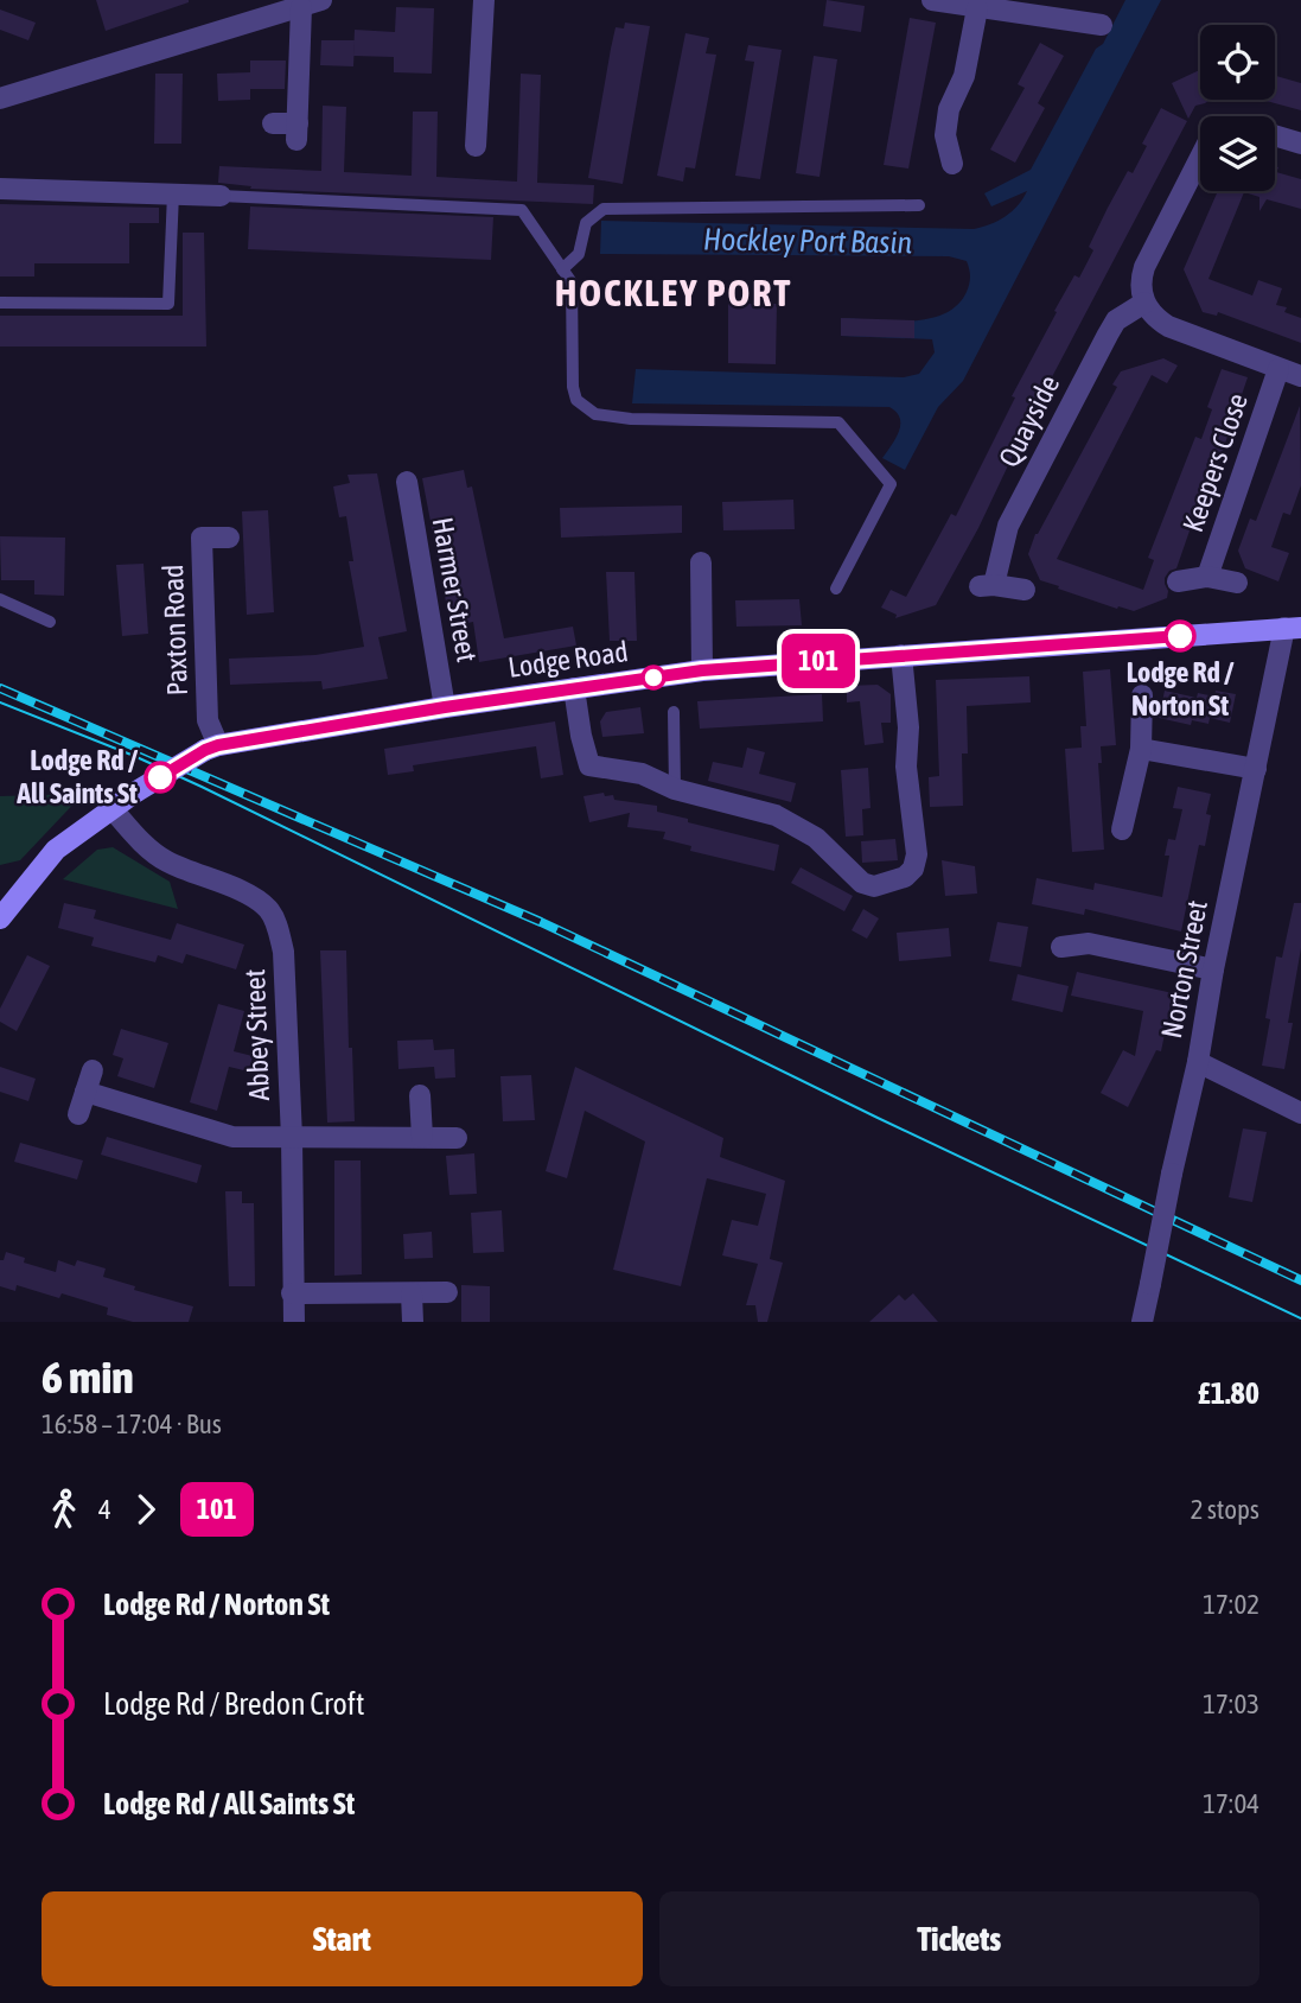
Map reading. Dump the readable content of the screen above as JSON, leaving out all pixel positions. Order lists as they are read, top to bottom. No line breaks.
{"streets":{"street":["Quayside","Keepers Close","Harmer Street","Paxton Road","Lodge Road","Norton Street","Abbey Street"]},"crossings":[["Harmer Street","Lodge Road"],["Paxton Road","Lodge Road"],["Lodge Road","Norton Street"],["Lodge Road","Abbey Street"]],"districts":["HOCKLEY PORT"],"water":["Hockley Port Basin"],"places":["Lodge Rd / Norton St","Lodge Rd / All Saints St"],"lines":["bus line 101"],"page":{"on_map":"101","heading":["6 min","16:58 – 17:04 · Bus","£1.80"],"legs":["4","101","2 stops"],"list":[{"name":"Lodge Rd / Norton St","value":"17:02"},{"name":"Lodge Rd / Bredon Croft","value":"17:03"},{"name":"Lodge Rd / All Saints St","value":"17:04"}],"buttons":["Start","Tickets"]}}
